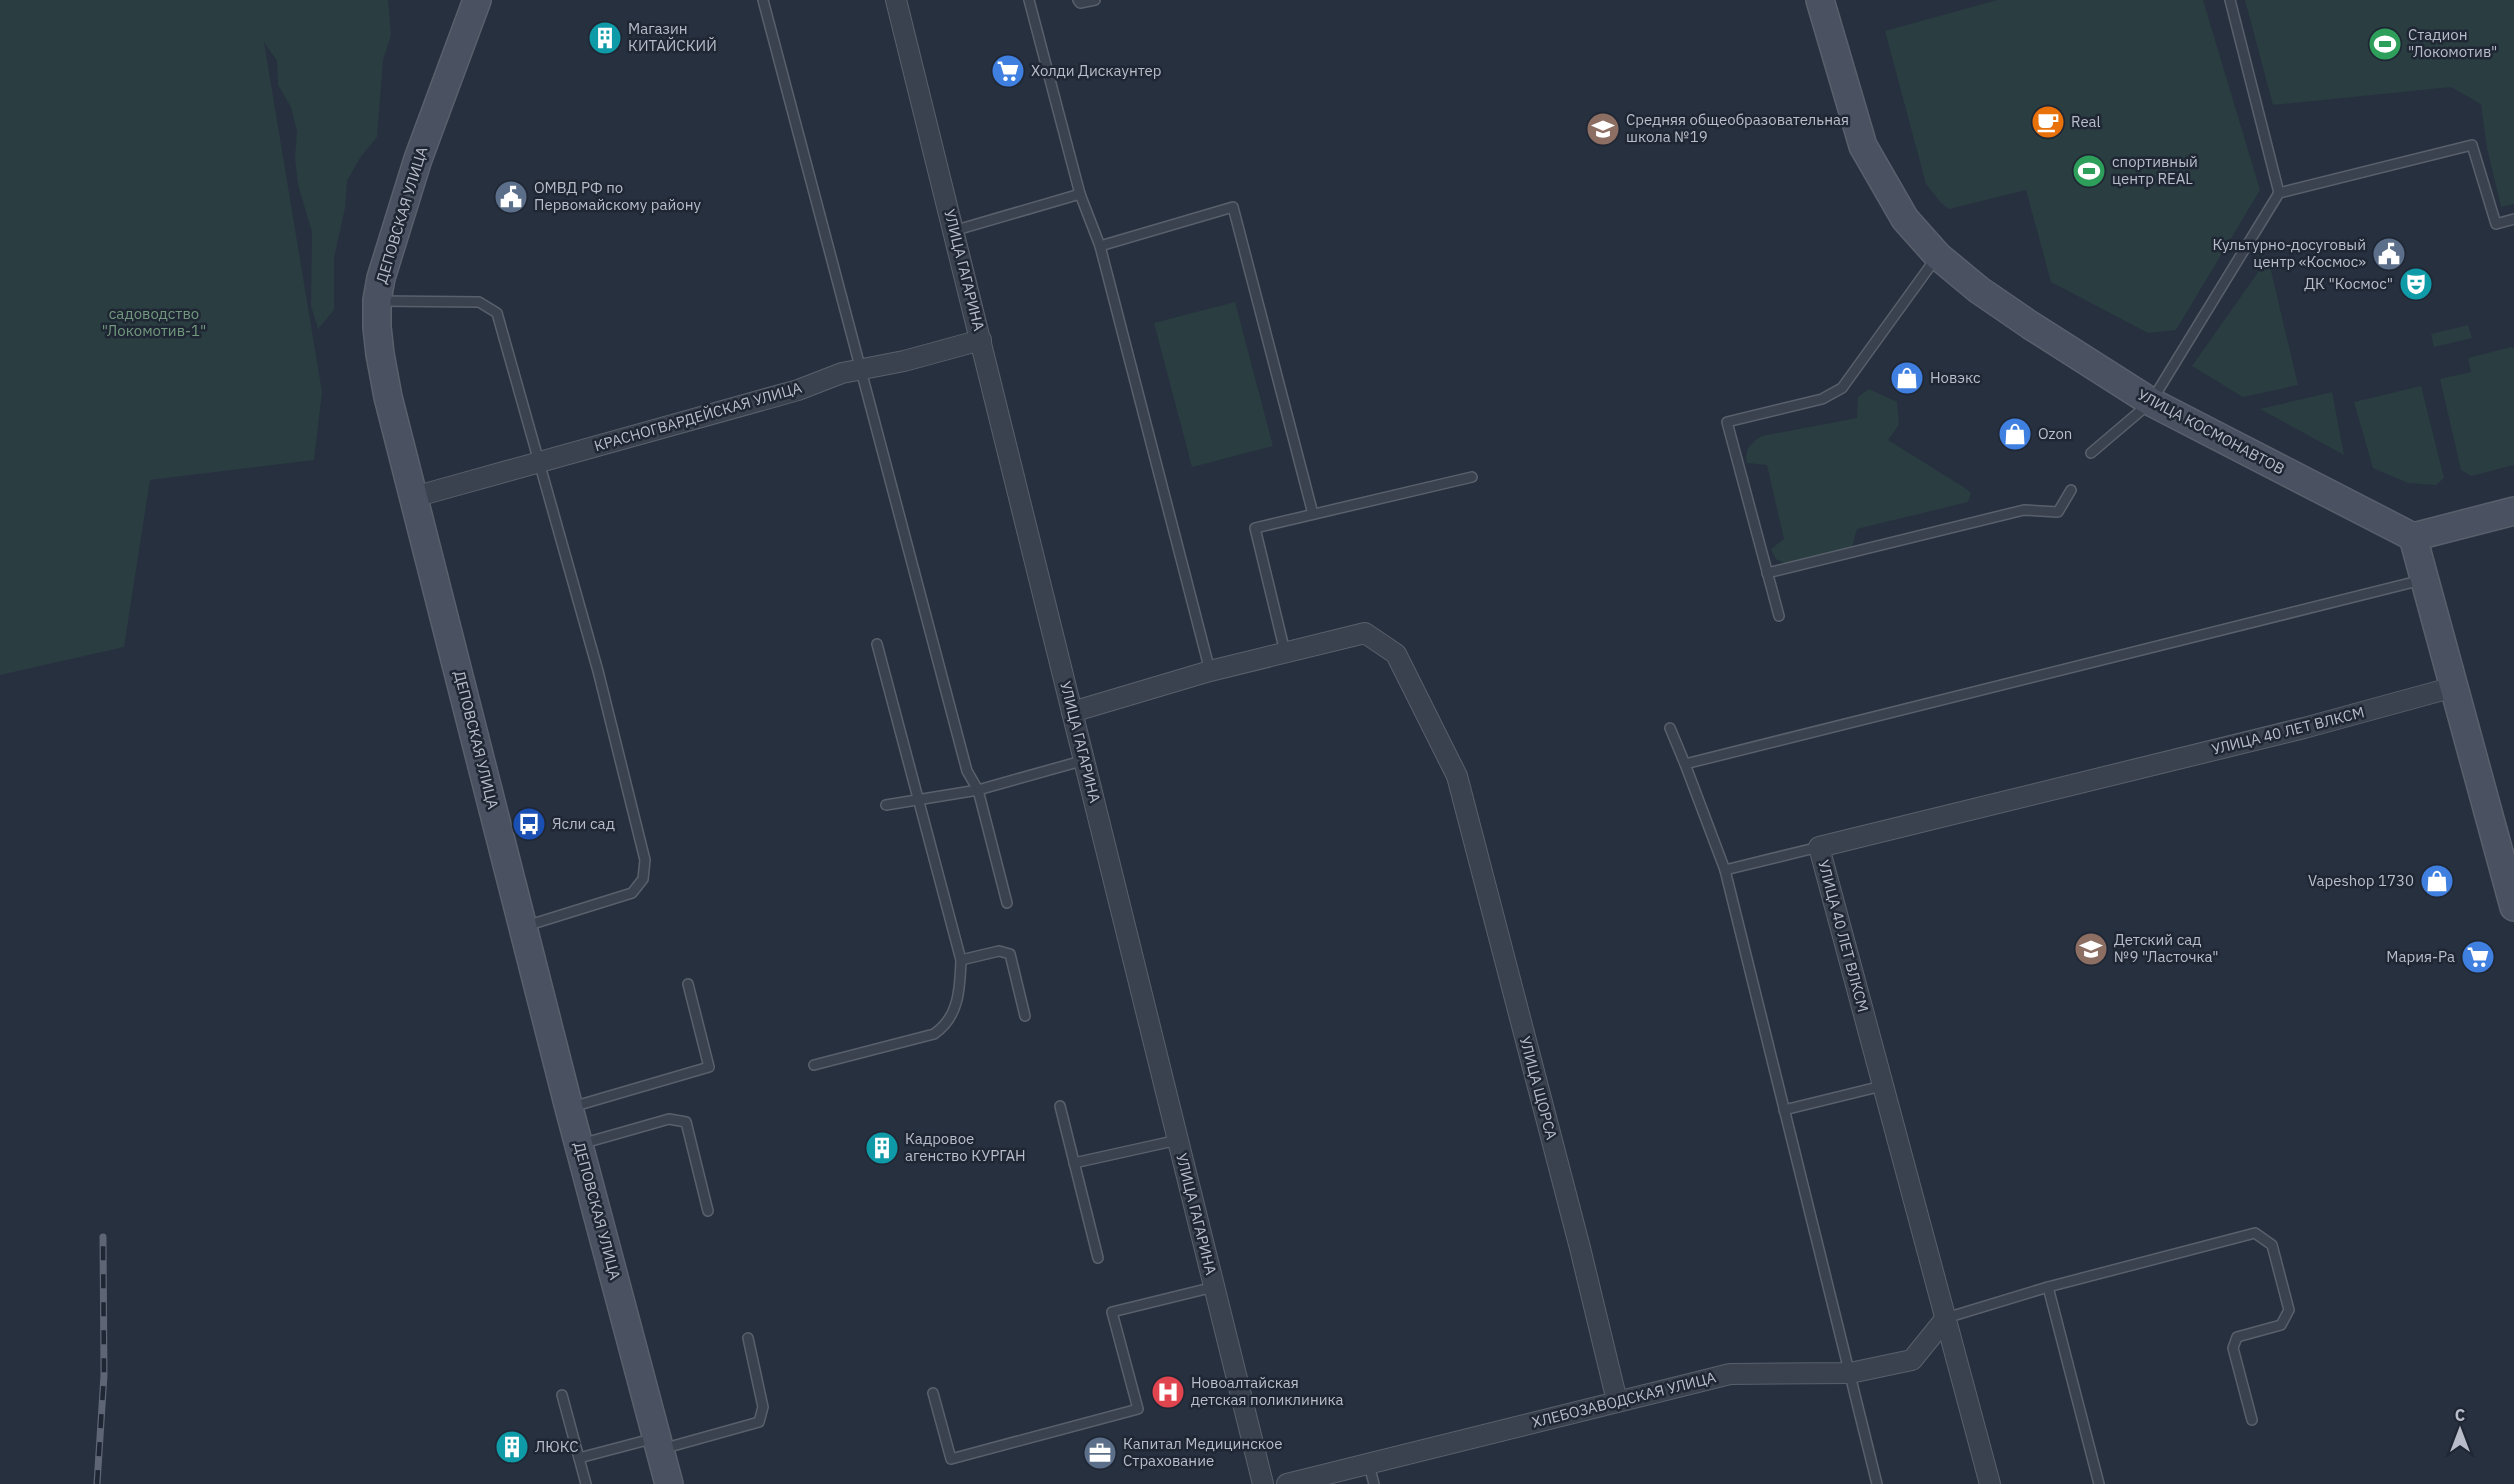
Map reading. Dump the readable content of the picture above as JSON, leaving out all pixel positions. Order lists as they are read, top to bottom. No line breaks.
{"streets":{"street":["ДЕПОВСКАЯ УЛИЦА","УЛИЦА ГАГАРИНА","КРАСНОГВАРДЕЙСКАЯ УЛИЦА","УЛИЦА КОСМОНАВТОВ","УЛИЦА 40 ЛЕТ ВЛКСМ","УЛИЦА ЩОРСА","ХЛЕБОЗАВОДСКАЯ УЛИЦА"]},"crossings":[["ДЕПОВСКАЯ УЛИЦА","КРАСНОГВАРДЕЙСКАЯ УЛИЦА"],["УЛИЦА ГАГАРИНА","КРАСНОГВАРДЕЙСКАЯ УЛИЦА"],["УЛИЦА ГАГАРИНА","УЛИЦА ЩОРСА"],["УЛИЦА 40 ЛЕТ ВЛКСМ","ХЛЕБОЗАВОДСКАЯ УЛИЦА"],["УЛИЦА ЩОРСА","ХЛЕБОЗАВОДСКАЯ УЛИЦА"]],"parks":["садоводство \"Локомотив-1\""],"places":{"building":["Магазин КИТАЙСКИЙ","Кадровое агенство КУРГАН","ЛЮКС"],"sports":["Стадион \"Локомотив\"","спортивный центр REAL"],"supermarket":["Холди Дискаунтер","Мария-Ра"],"cafe":["Real"],"school or university":["Средняя общеобразовательная школа №19","Детский сад №9 \"Ласточка\""],"public building":["ОМВД РФ по Первомайскому району","Культурно-досуговый центр «Космос»"],"theatre":["ДК \"Космос\""],"shop":["Новэкс","Ozon","Vapeshop 1730"],"bus stop":["Ясли сад"],"hospital":["Новоалтайская детская поликлиника"],"office":["Капитал Медицинское Страхование"]},"north":"top"}
